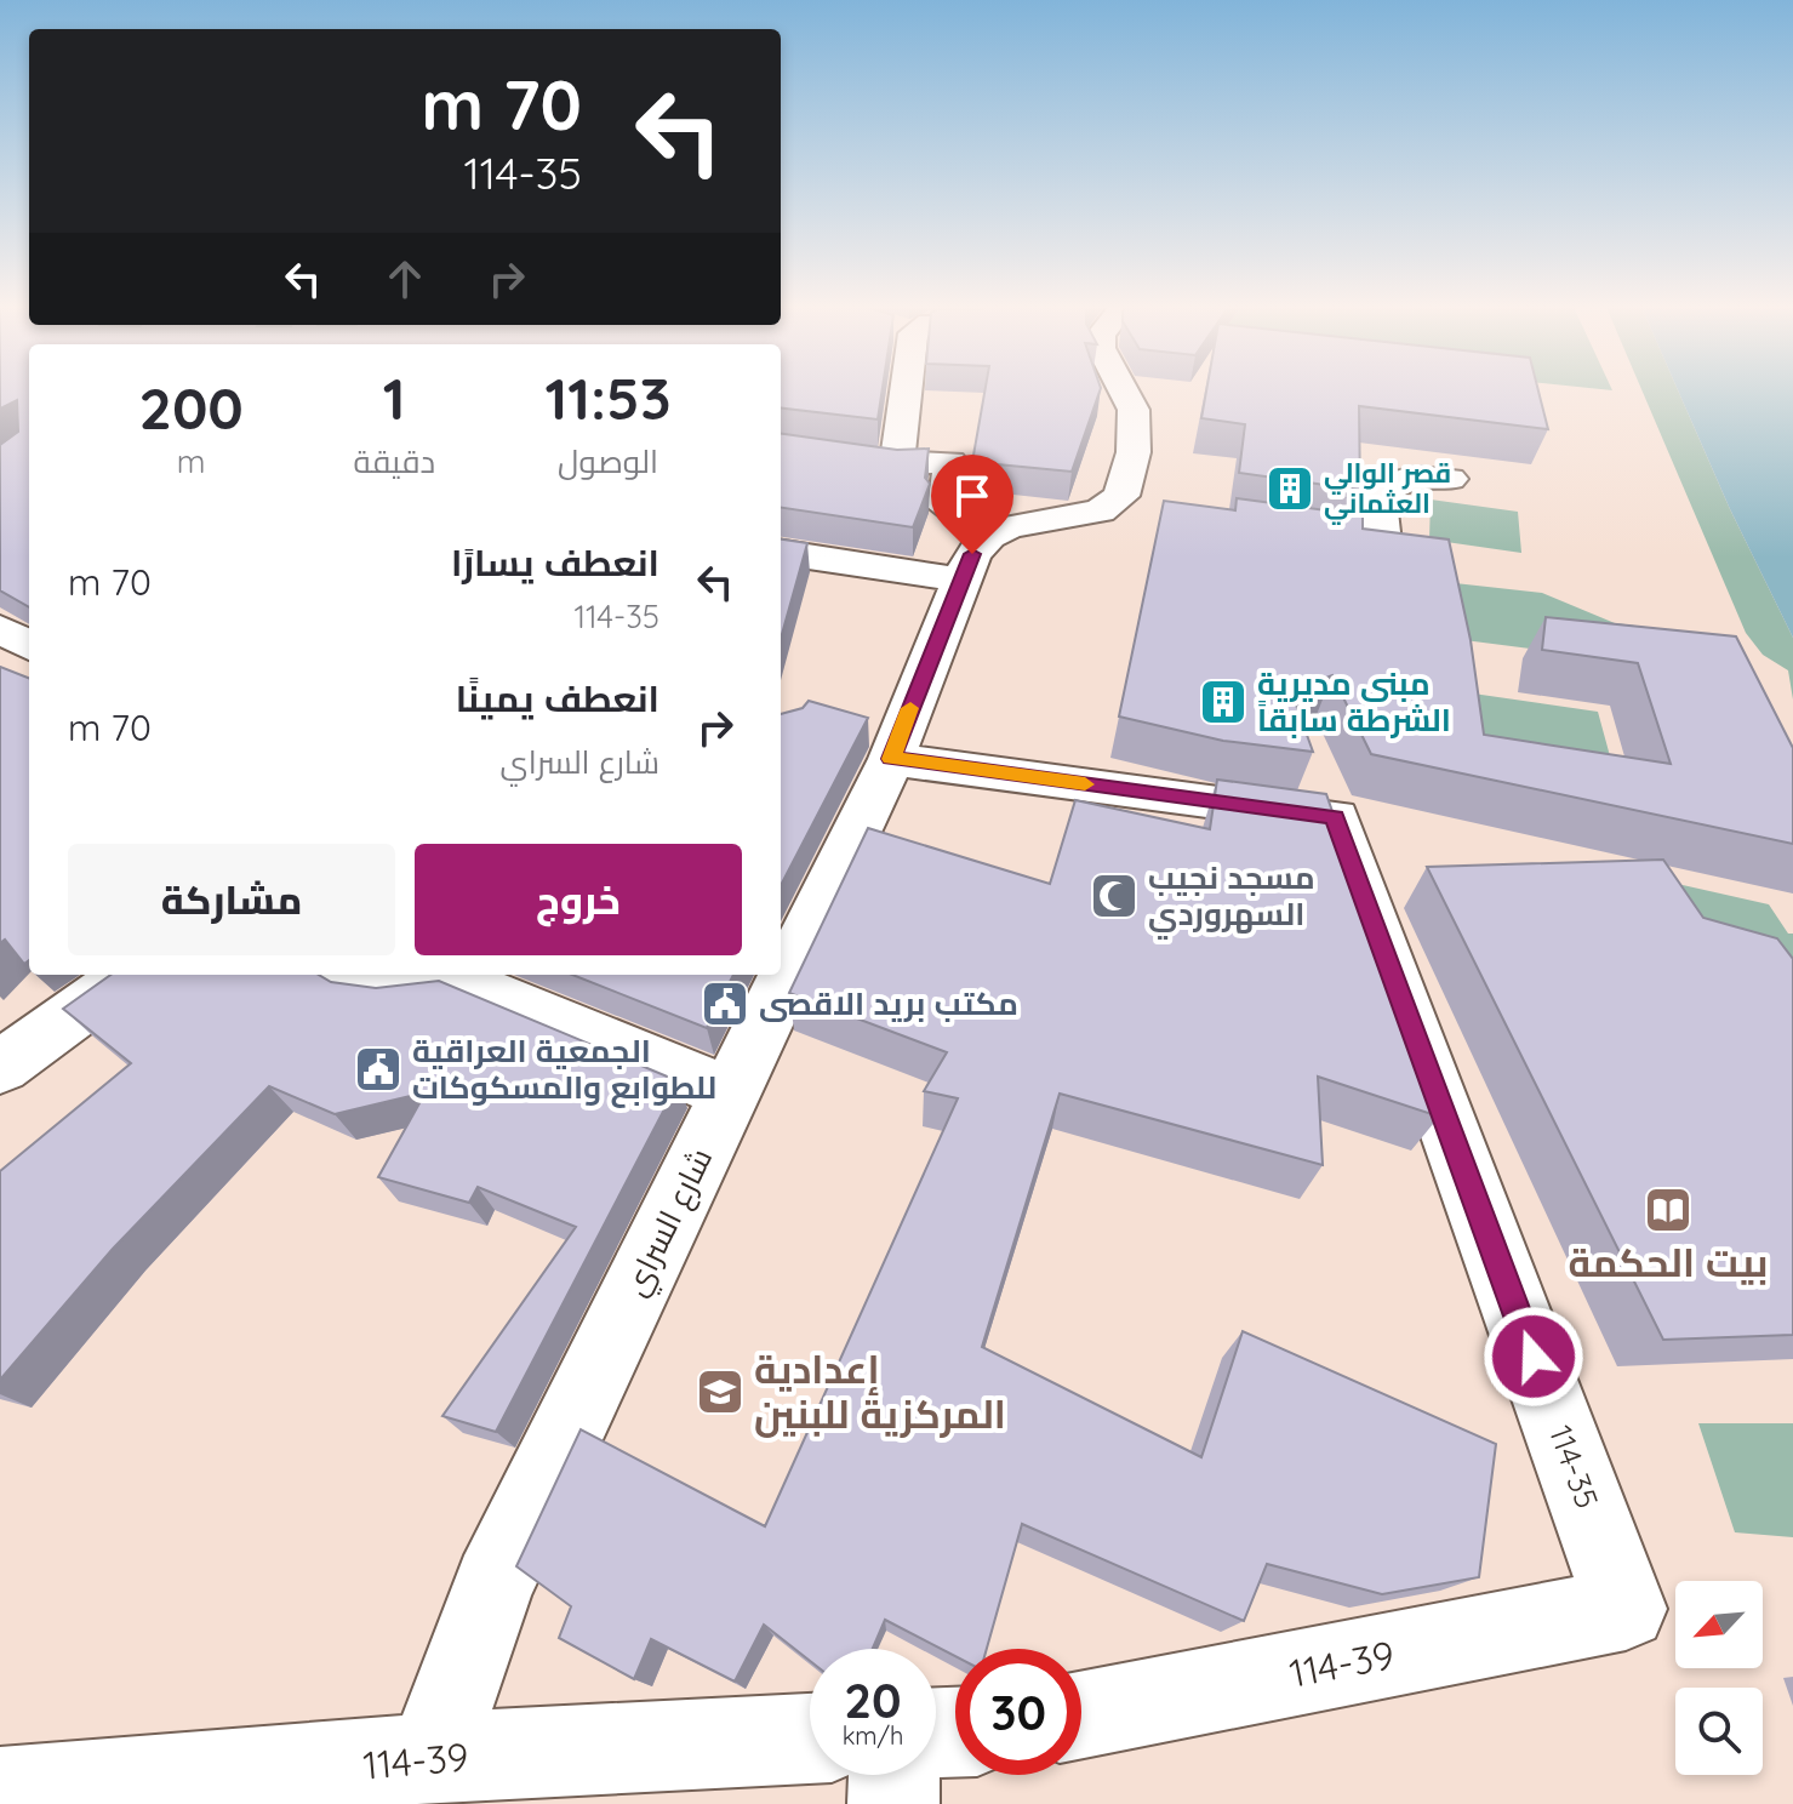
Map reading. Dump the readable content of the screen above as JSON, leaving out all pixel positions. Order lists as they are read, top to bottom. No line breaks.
{"streets":{"street":["شارع السراي","114-35","114-39"]},"crossings":[["شارع السراي","114-35"],["شارع السراي","114-39"],["114-35","114-39"]],"places":{"building":["قصر الوالي العثماني","مبنى مديرية الشرطة سابقاً"],"mosque":["مسجد نجيب السهروردي"],"public building":["مكتب بريد الاقصى","الجمعية العراقية للطوابع والمسكوكات"],"library":["بيت الحكمة"],"school or university":["إعدادية المركزية للبنين"]},"north":"bottom left","page":{"turn":["70 m","114-35"],"eta":["11:53","الوصول","1","دقيقة","200","m"],"list":[{"name":"انعطف يسارًا","note":"114-35","value":"70 m"},{"name":"انعطف يمينًا","note":"شارع السراي","value":"70 m"}],"buttons":["خروج","مشاركة"],"speed":"20 km/h","limit":"30"}}
